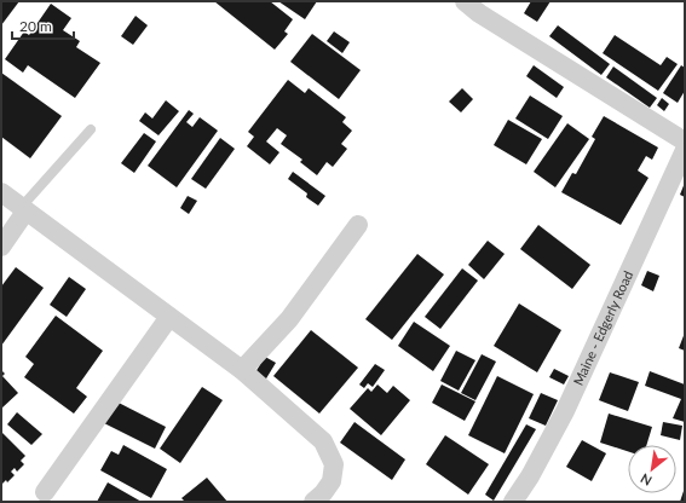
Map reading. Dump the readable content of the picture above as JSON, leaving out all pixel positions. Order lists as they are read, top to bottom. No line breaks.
{"streets":{"street":["Maine - Edgerly Road"]},"scale_bar":"20 m","north":"bottom left"}
